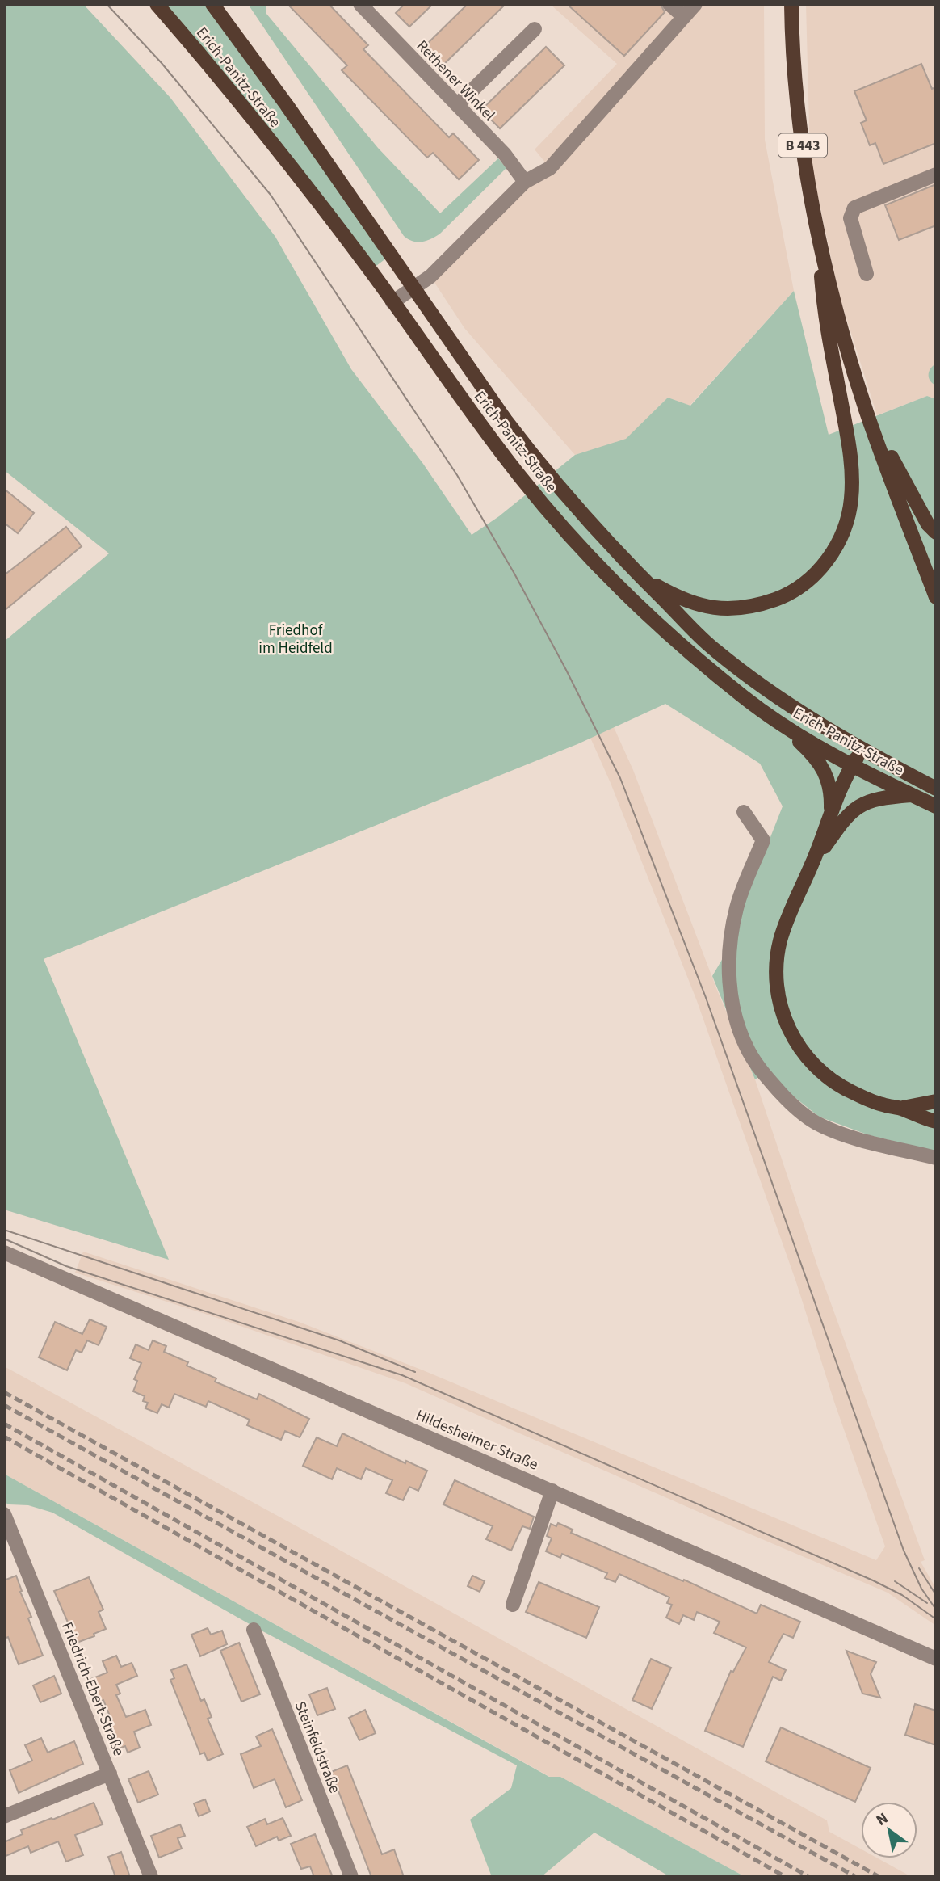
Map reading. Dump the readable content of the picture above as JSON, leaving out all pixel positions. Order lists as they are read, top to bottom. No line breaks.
{"streets":{"main road":["Erich-Panitz-Straße","B 443"],"street":["Rethener Winkel","Hildesheimer Straße","Friedrich-Ebert-Straße","Steinfeldstraße"]},"parks":["Friedhof im Heidfeld"],"north":"top left"}
